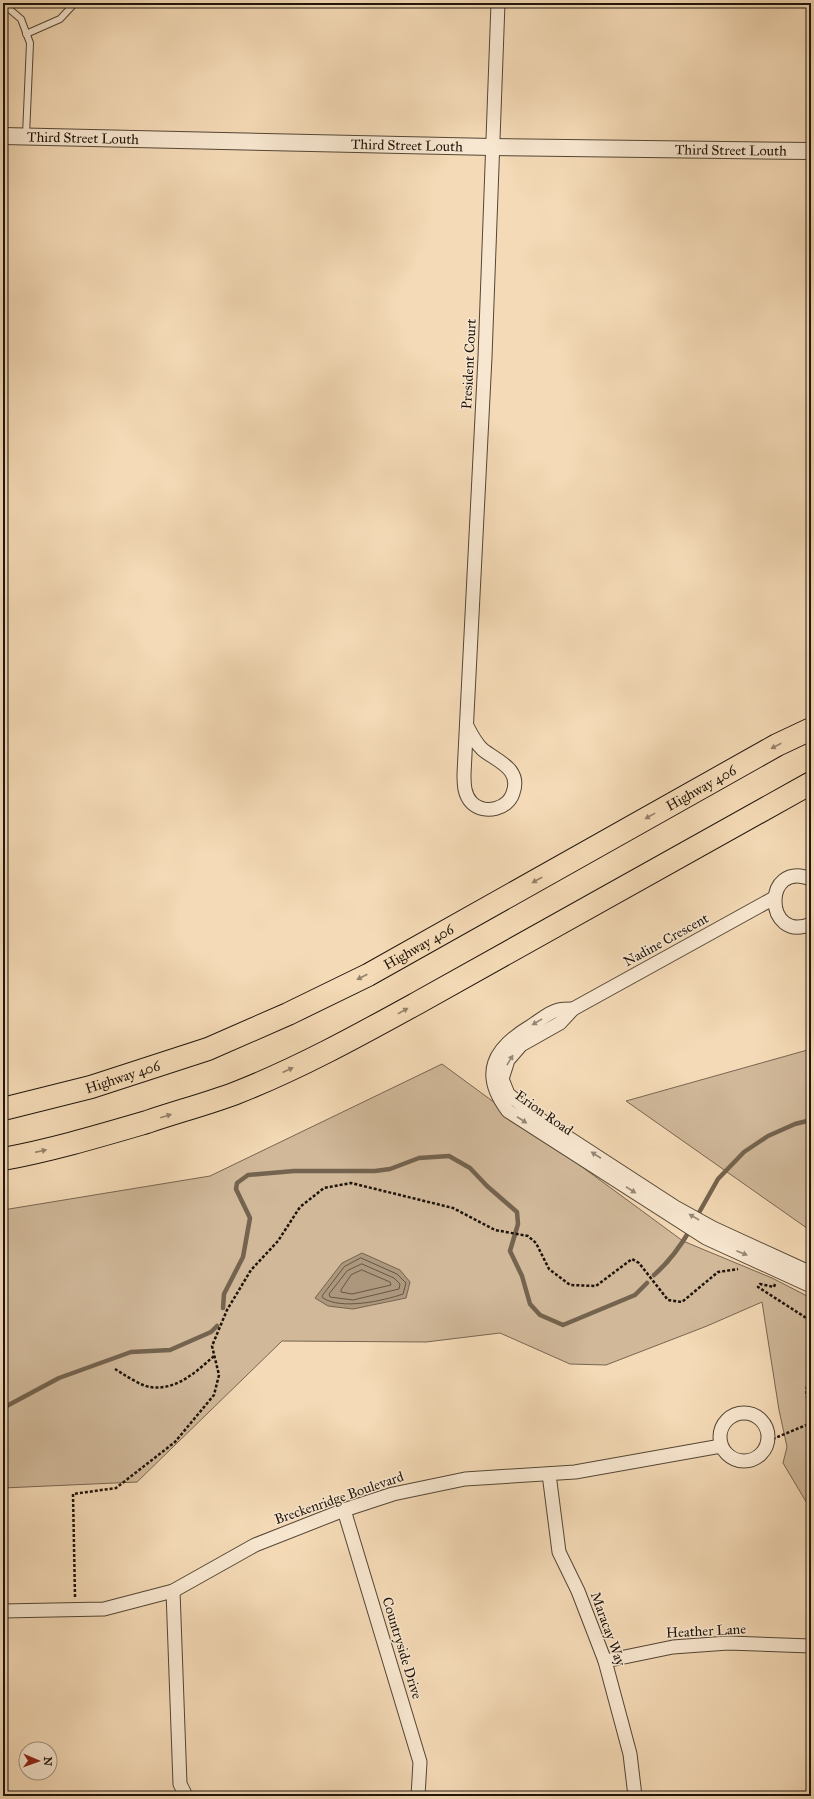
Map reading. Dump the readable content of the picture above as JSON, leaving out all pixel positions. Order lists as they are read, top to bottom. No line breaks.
{"streets":{"highway":["Highway 406"],"street":["Third Street Louth","President Court","Nadine Crescent","Erion Road","Breckenridge Boulevard","Maracay Way","Heather Lane","Countryside Drive"]},"crossings":[["Third Street Louth","President Court"],["Nadine Crescent","Erion Road"],["Breckenridge Boulevard","Maracay Way"],["Breckenridge Boulevard","Countryside Drive"],["Maracay Way","Heather Lane"]],"north":"right"}
